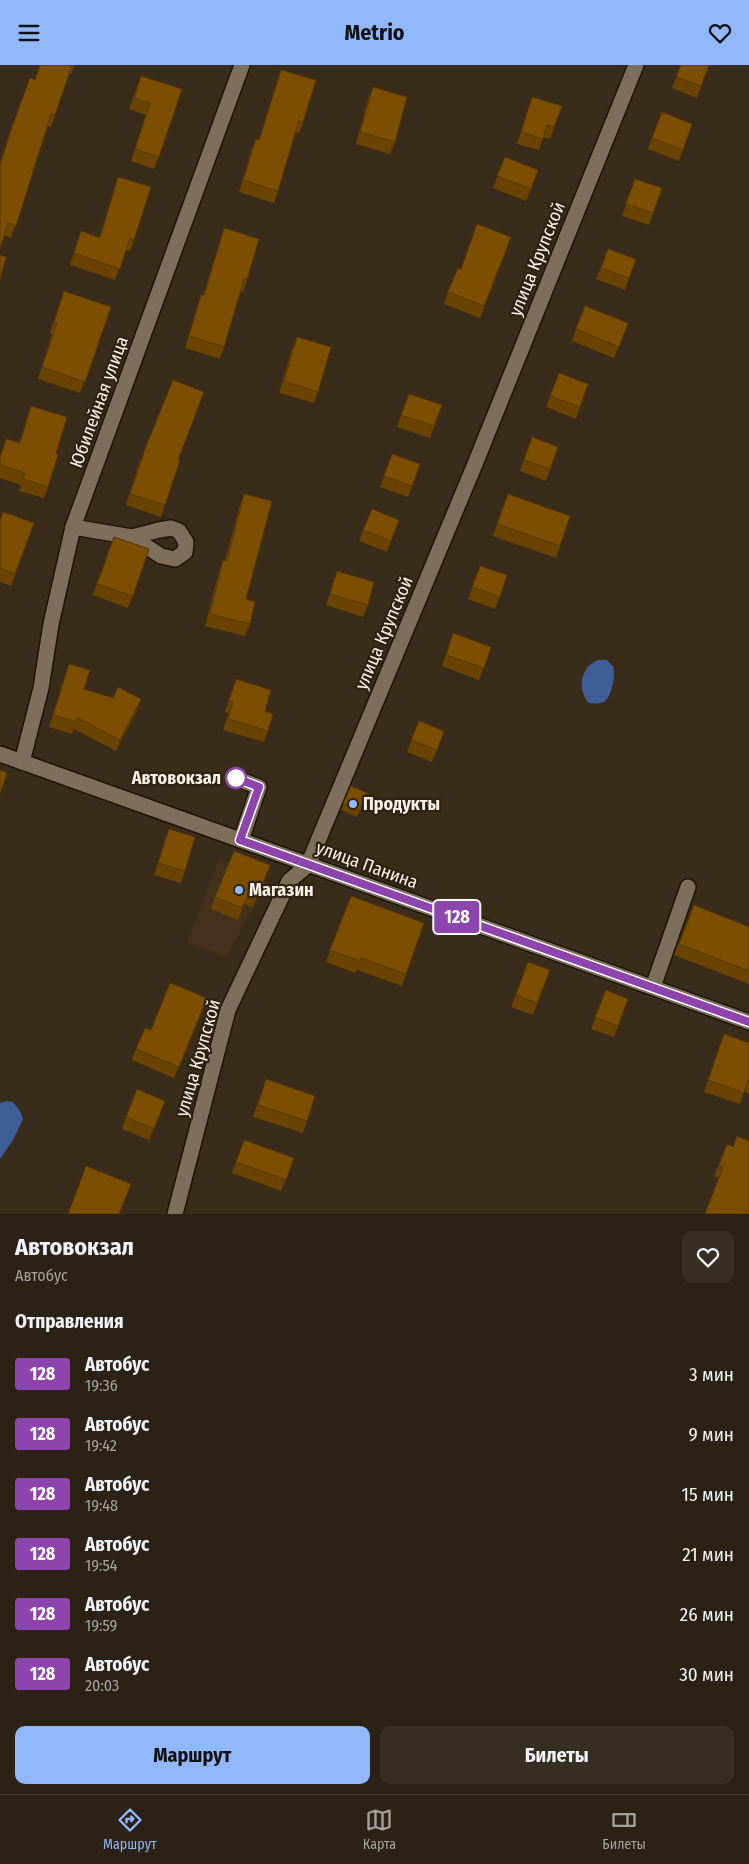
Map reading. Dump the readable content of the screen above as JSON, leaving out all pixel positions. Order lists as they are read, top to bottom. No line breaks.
{"streets":{"street":["улица Крупской","Юбилейная улица","улица Панина"]},"crossings":[["улица Крупской","улица Панина"],["Юбилейная улица","улица Панина"]],"places":["Автовокзал","Продукты","Магазин"],"lines":["bus line 128"],"page":{"header":"Metrio","on_map":"128","heading":[["Автовокзал","Автобус"],"Отправления"],"list":[{"mark":"128","name":"Автобус","note":"19:36","value":"3 мин"},{"mark":"128","name":"Автобус","note":"19:42","value":"9 мин"},{"mark":"128","name":"Автобус","note":"19:48","value":"15 мин"},{"mark":"128","name":"Автобус","note":"19:54","value":"21 мин"},{"mark":"128","name":"Автобус","note":"19:59","value":"26 мин"},{"mark":"128","name":"Автобус","note":"20:03","value":"30 мин"}],"buttons":["Маршрут","Билеты"],"tabs":["Маршрут","Карта","Билеты"]}}
